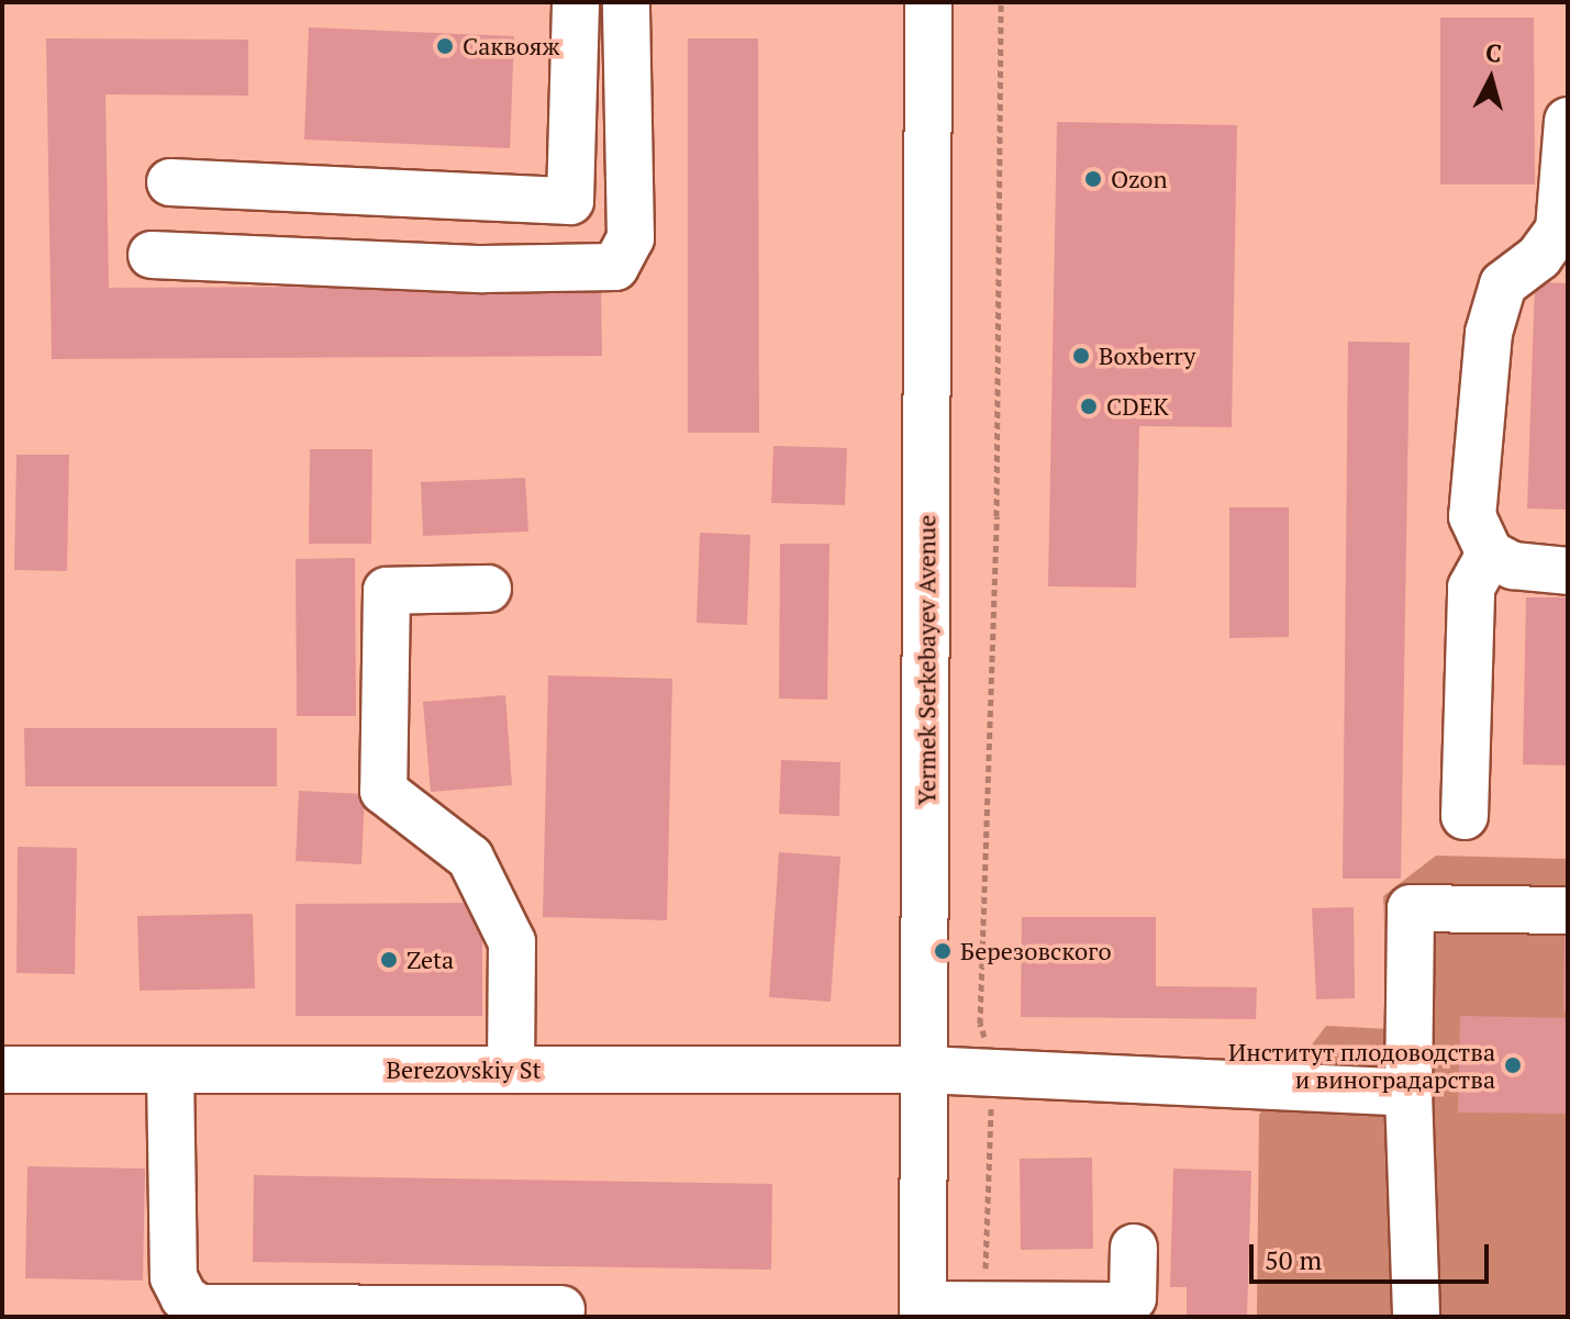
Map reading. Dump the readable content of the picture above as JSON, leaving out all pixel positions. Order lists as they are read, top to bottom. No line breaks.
{"streets":{"street":["Yermek Serkebayev Avenue","Berezovskiy St"]},"crossings":[["Yermek Serkebayev Avenue","Berezovskiy St"]],"places":["Саквояж","Ozon","Boxberry","CDEK","Березовского","Zeta","Институт плодоводства и виноградарства"],"scale_bar":"50 m","north":"top"}
